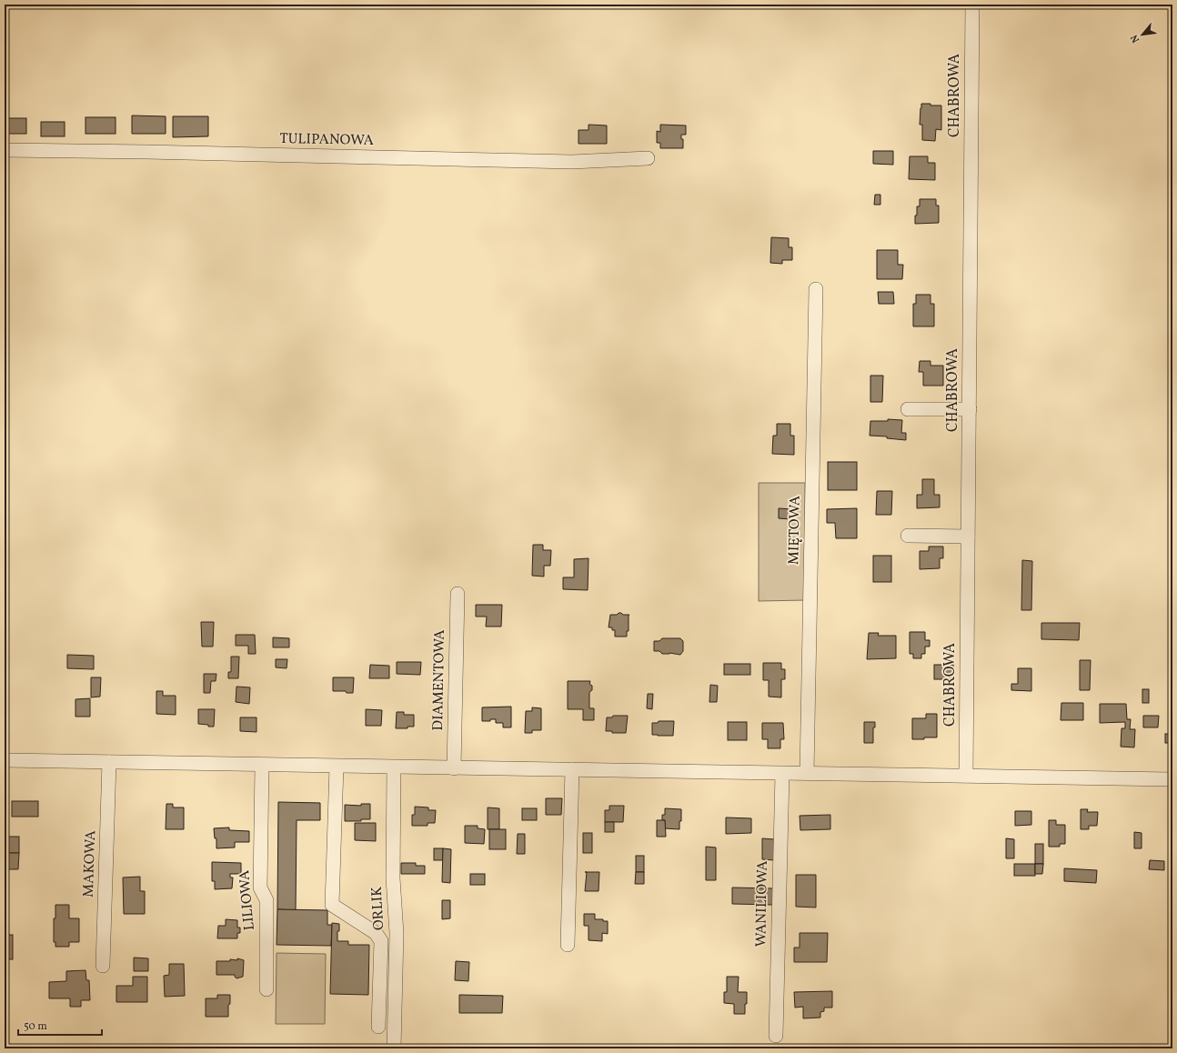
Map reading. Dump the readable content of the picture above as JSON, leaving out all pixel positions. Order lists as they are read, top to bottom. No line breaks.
{"streets":{"street":["CHABROWA","TULIPANOWA","MIĘTOWA","DIAMENTOWA","MAKOWA","LILIOWA","WANILIOWA","ORLIK"]},"scale_bar":"50 m","north":"bottom left"}
